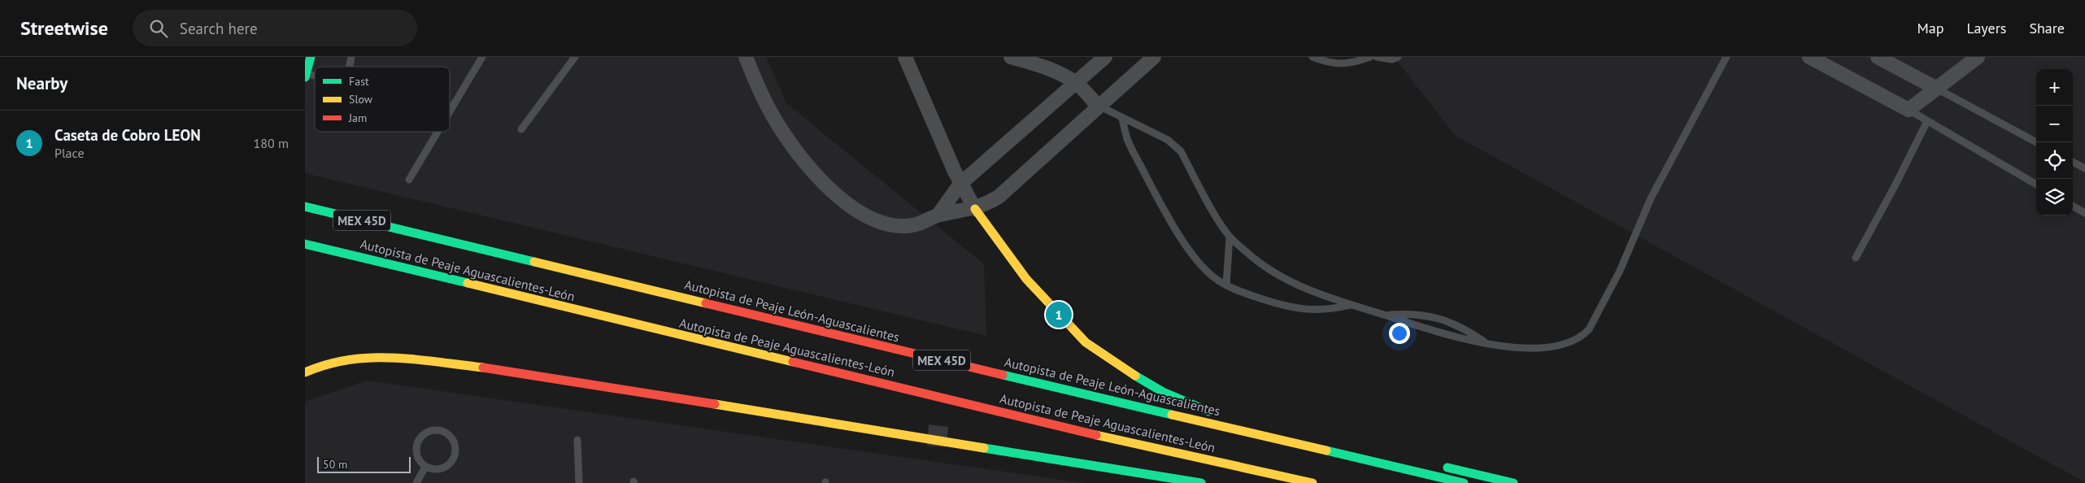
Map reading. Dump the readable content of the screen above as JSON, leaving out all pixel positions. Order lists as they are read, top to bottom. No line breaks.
{"streets":{"main road":["MEX 45D","Autopista de Peaje Aguascalientes-León","Autopista de Peaje León-Aguascalientes"]},"legend":["Fast","Slow","Jam"],"scale_bar":"50 m","page":{"header":"Streetwise","search":"Search here","nav":["Map","Layers","Share"],"heading":"Nearby","map_buttons":["+","−"],"list":[{"mark":"1","name":"Caseta de Cobro LEON","note":"Place","value":"180 m"}],"pins":"1","scale":"50 m"}}
